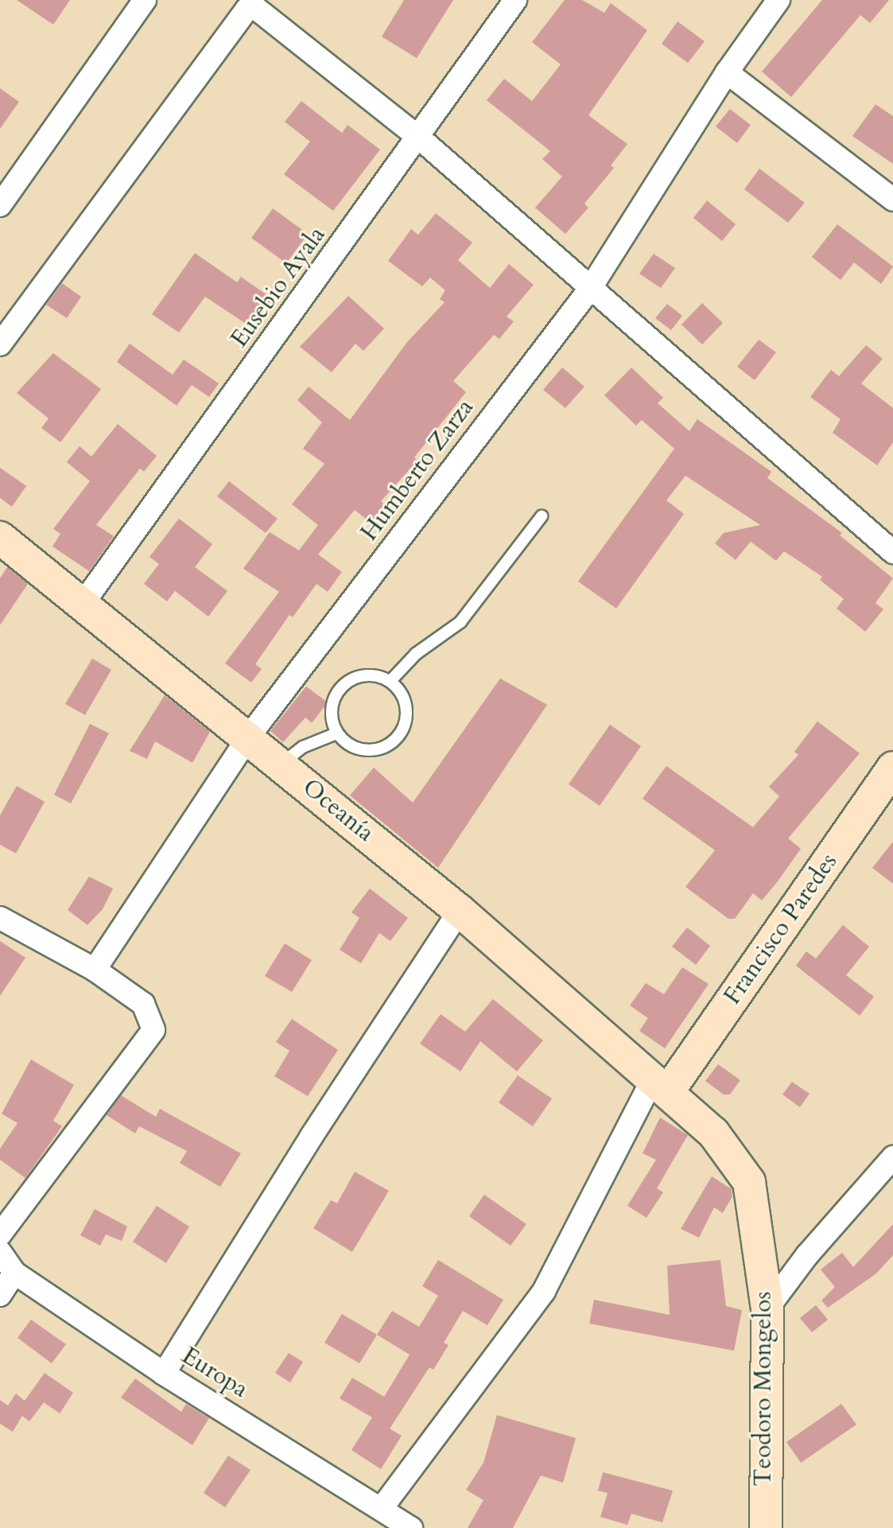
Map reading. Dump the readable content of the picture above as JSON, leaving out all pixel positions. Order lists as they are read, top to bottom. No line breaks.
{"streets":{"street":["Eusebio Ayala","Humberto Zarza","Oceanía","Francisco Paredes","Europa","Teodoro Mongelos"]},"crossings":[["Eusebio Ayala","Oceanía"],["Humberto Zarza","Oceanía"],["Oceanía","Francisco Paredes"],["Oceanía","Teodoro Mongelos"],["Francisco Paredes","Teodoro Mongelos"]]}
